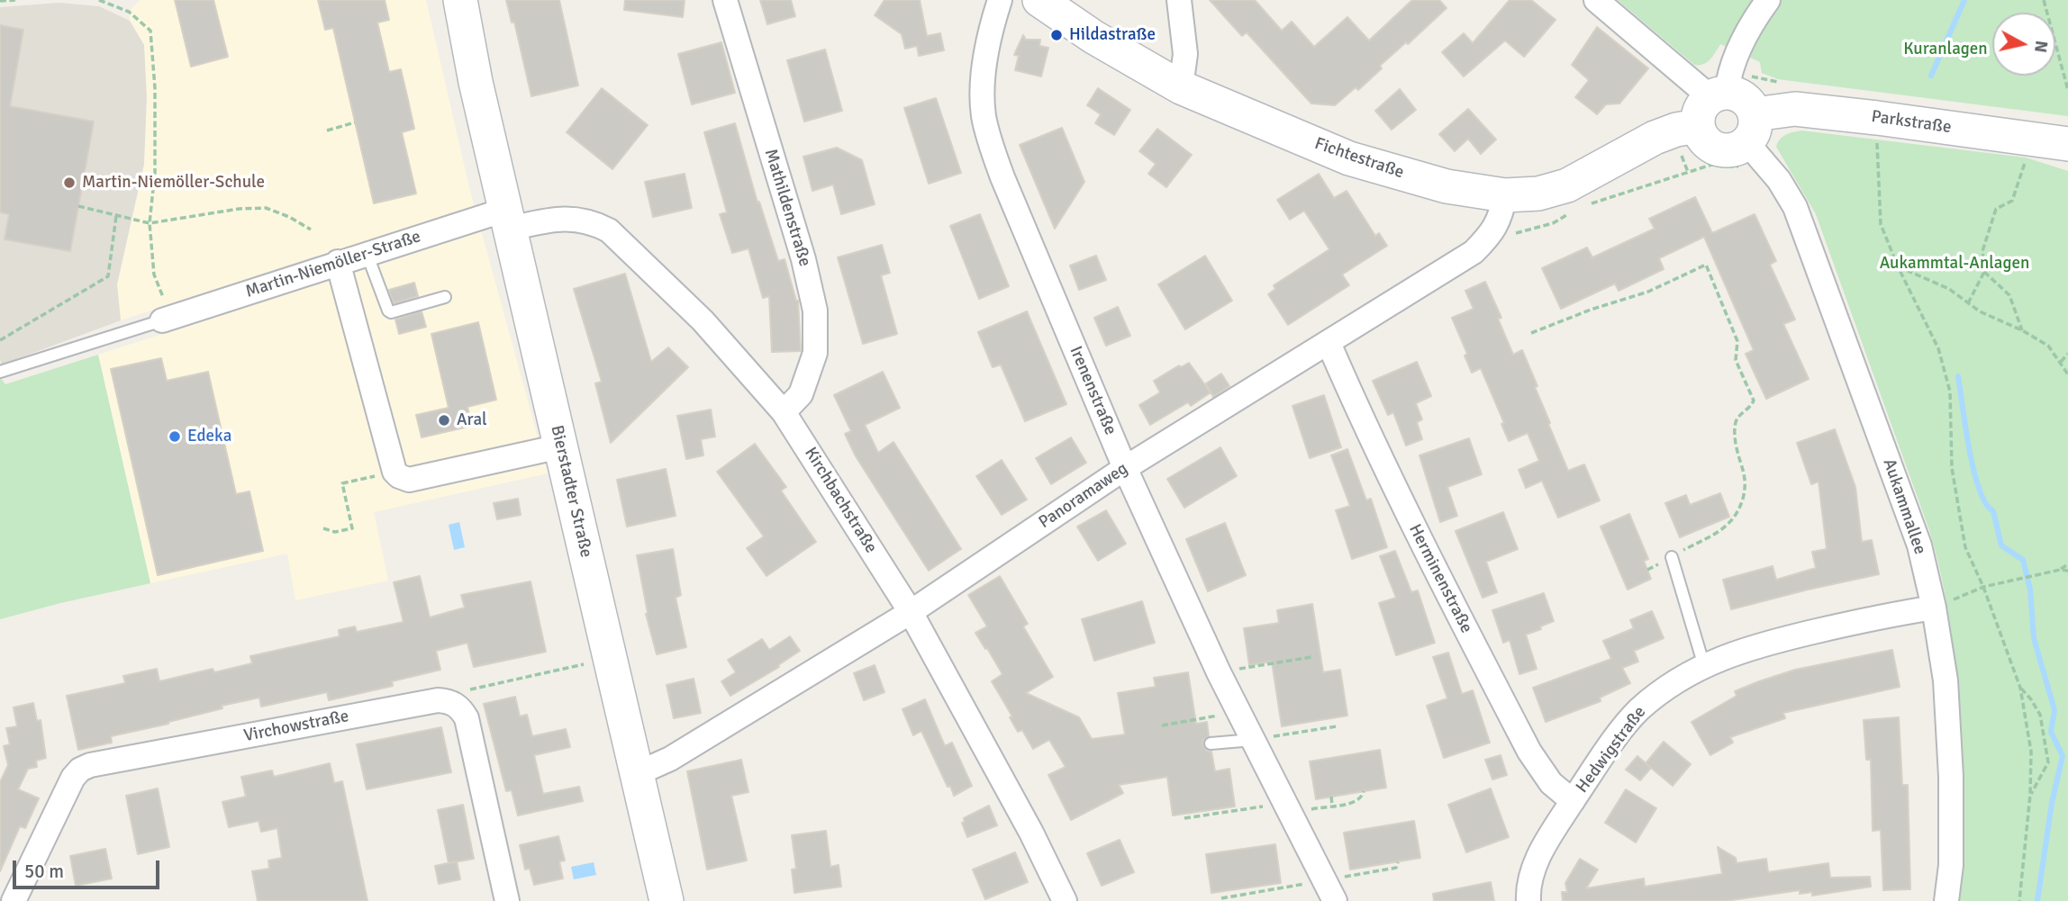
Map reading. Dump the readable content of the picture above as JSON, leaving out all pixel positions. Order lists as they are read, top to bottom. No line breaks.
{"streets":{"street":["Parkstraße","Fichtestraße","Mathildenstraße","Martin-Niemöller-Straße","Irenenstraße","Bierstadter Straße","Panoramaweg","Kirchbachstraße","Aukammallee","Herminenstraße","Virchowstraße","Hedwigstraße"]},"crossings":[["Parkstraße","Fichtestraße"],["Parkstraße","Aukammallee"],["Fichtestraße","Panoramaweg"],["Mathildenstraße","Kirchbachstraße"],["Martin-Niemöller-Straße","Bierstadter Straße"],["Martin-Niemöller-Straße","Kirchbachstraße"],["Irenenstraße","Panoramaweg"],["Bierstadter Straße","Panoramaweg"],["Bierstadter Straße","Kirchbachstraße"],["Panoramaweg","Kirchbachstraße"],["Panoramaweg","Herminenstraße"],["Aukammallee","Hedwigstraße"],["Herminenstraße","Hedwigstraße"]],"parks":["Kuranlagen","Aukammtal-Anlagen"],"places":["Hildastraße","Martin-Niemöller-Schule","Aral","Edeka"],"scale_bar":"50 m","north":"right"}
